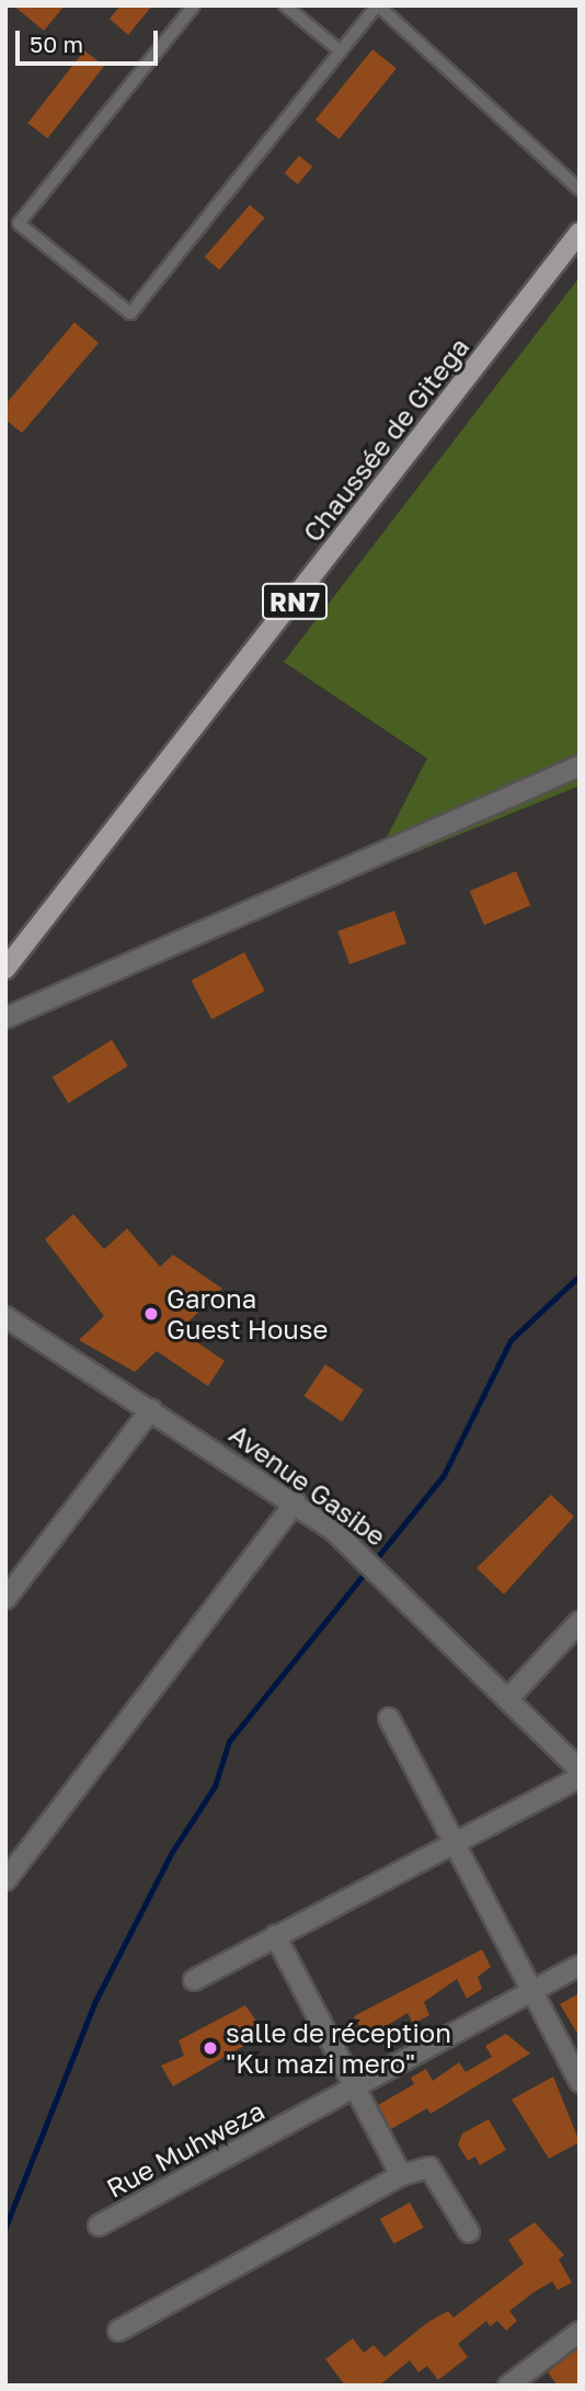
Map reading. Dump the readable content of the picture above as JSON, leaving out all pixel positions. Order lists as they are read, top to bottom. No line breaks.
{"streets":{"main road":["Chaussée de Gitega","RN7"],"street":["Avenue Gasibe","Rue Muhweza"]},"places":["Garona Guest House","salle de réception \"Ku mazi mero\""],"scale_bar":"50 m"}
